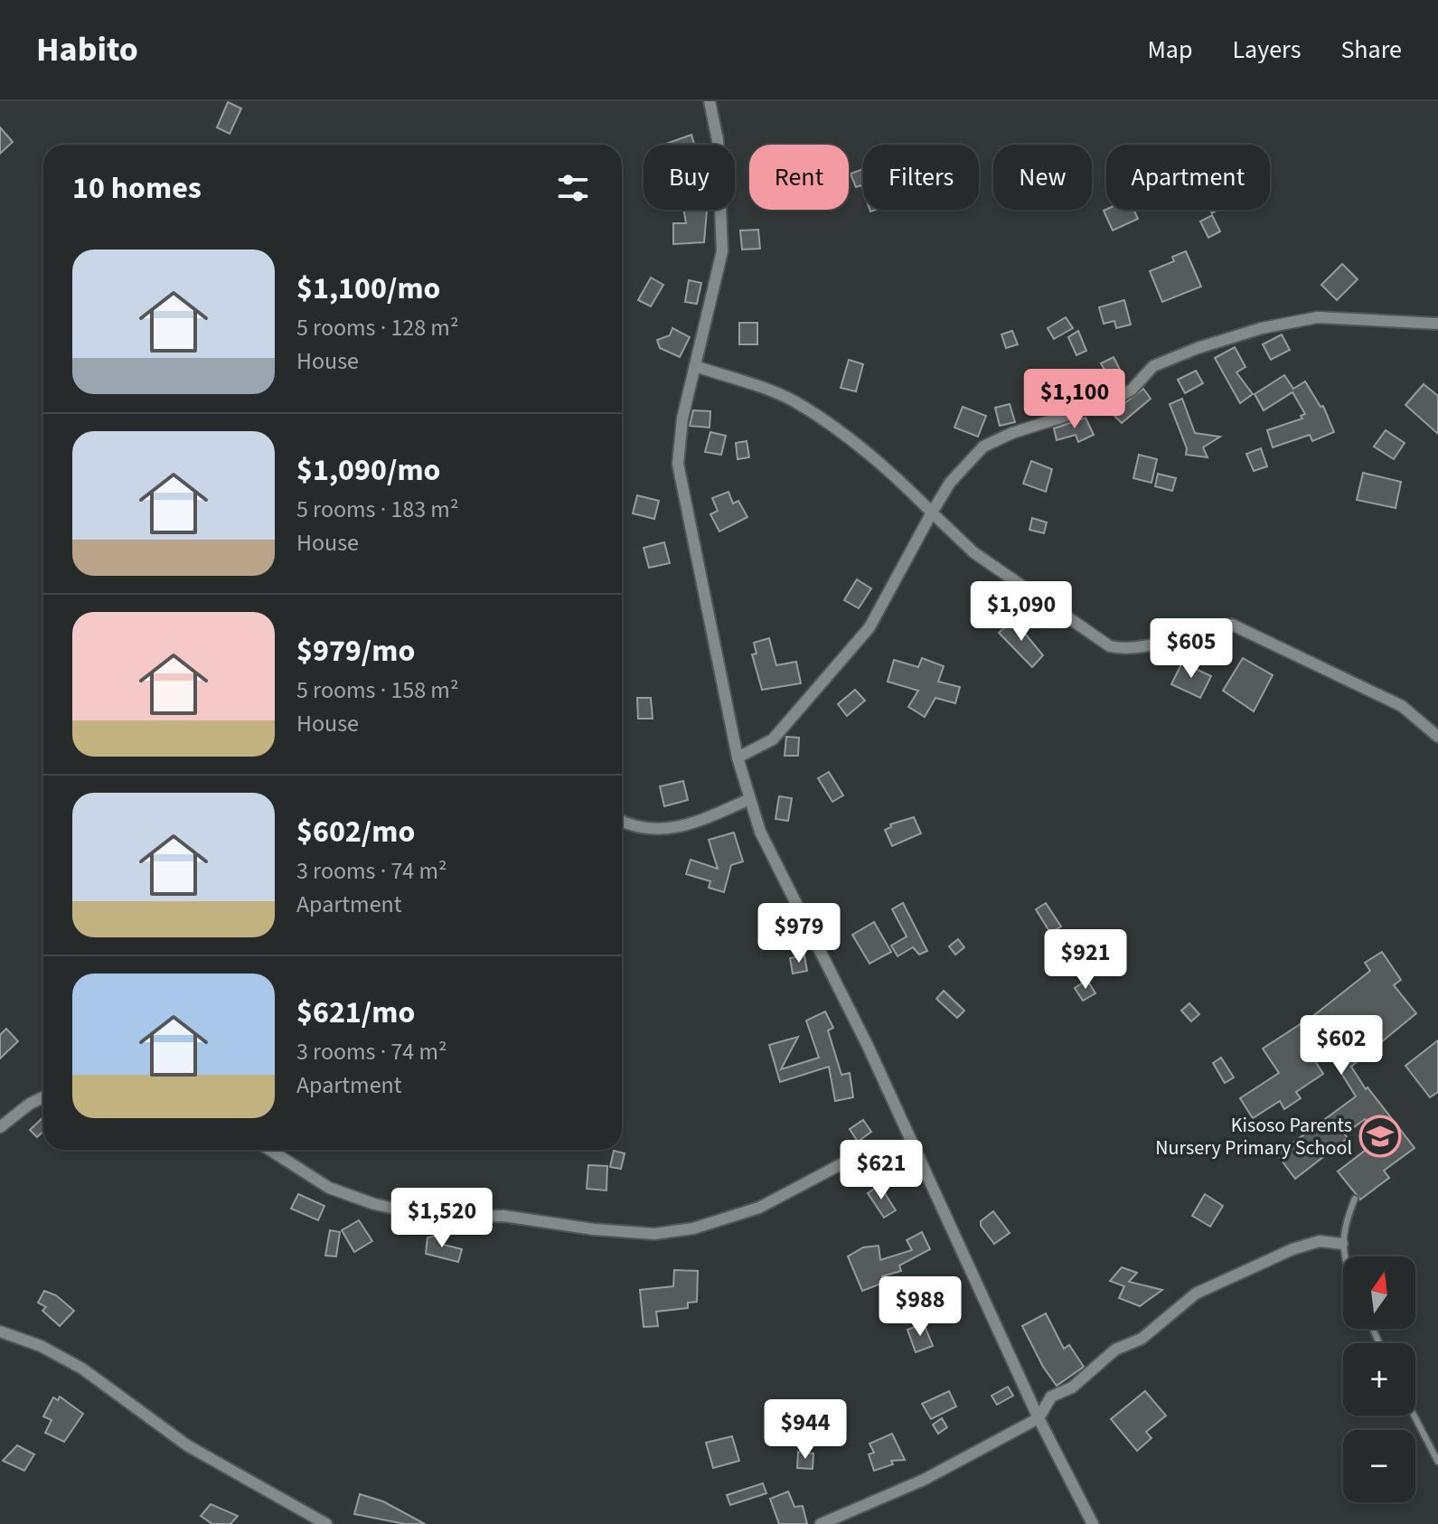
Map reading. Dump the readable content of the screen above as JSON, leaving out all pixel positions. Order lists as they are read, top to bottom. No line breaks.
{"places":{"school or university":["Kisoso Parents Nursery Primary School"]},"north":"top","page":{"header":"Habito","nav":["Map","Layers","Share"],"chip":["Buy","Rent","Filters","New","Apartment"],"heading":"10 homes","list":[{"name":"$1,100/mo","note":"5 rooms · 128 m² · House"},{"name":"$1,090/mo","note":"5 rooms · 183 m² · House"},{"name":"$979/mo","note":"5 rooms · 158 m² · House"},{"name":"$602/mo","note":"3 rooms · 74 m² · Apartment"},{"name":"$621/mo","note":"3 rooms · 74 m² · Apartment"}],"price":["$1,100","$1,090","$605","$979","$921","$602","$621","$1,520","$988","$944"],"map_buttons":["+","−"]}}
